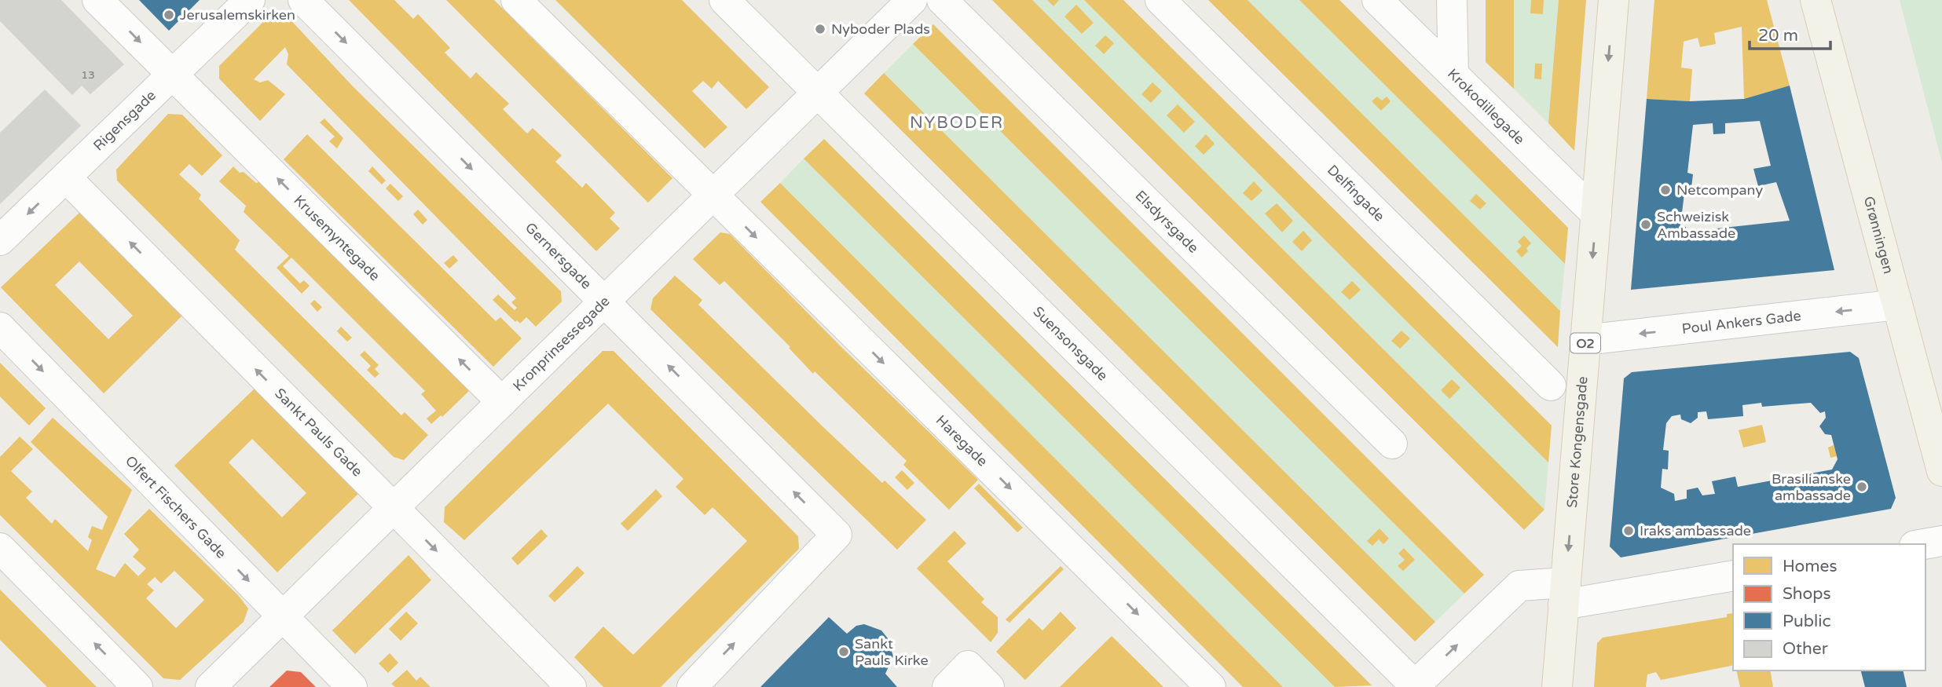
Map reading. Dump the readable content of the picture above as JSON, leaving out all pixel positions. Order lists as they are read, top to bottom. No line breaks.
{"streets":{"main road":["Grønningen","O2","Store Kongensgade"],"street":["Krokodillegade","Rigensgade","Delfingade","Elsdyrsgade","Krusemyntegade","Gernersgade","Poul Ankers Gade","Kronprinsessegade","Suensonsgade","Sankt Pauls Gade","Haregade","Olfert Fischers Gade"]},"crossings":[["Krokodillegade","Store Kongensgade"],["Rigensgade","Krusemyntegade"],["Rigensgade","Sankt Pauls Gade"],["Grønningen","Poul Ankers Gade"],["Krusemyntegade","Kronprinsessegade"],["Gernersgade","Kronprinsessegade"],["Poul Ankers Gade","Store Kongensgade"],["Kronprinsessegade","Suensonsgade"],["Kronprinsessegade","Sankt Pauls Gade"],["Kronprinsessegade","Haregade"],["Kronprinsessegade","Olfert Fischers Gade"]],"one_way":["Haregade","Store Kongensgade"],"districts":["NYBODER"],"places":["Jerusalemskirken","Nyboder Plads","Netcompany","Schweizisk Ambassade","Brasilianske ambassade","Iraks ambassade","Sankt Pauls Kirke"],"house_numbers":["13"],"legend":["Homes","Shops","Public","Other"],"scale_bar":"20 m"}
